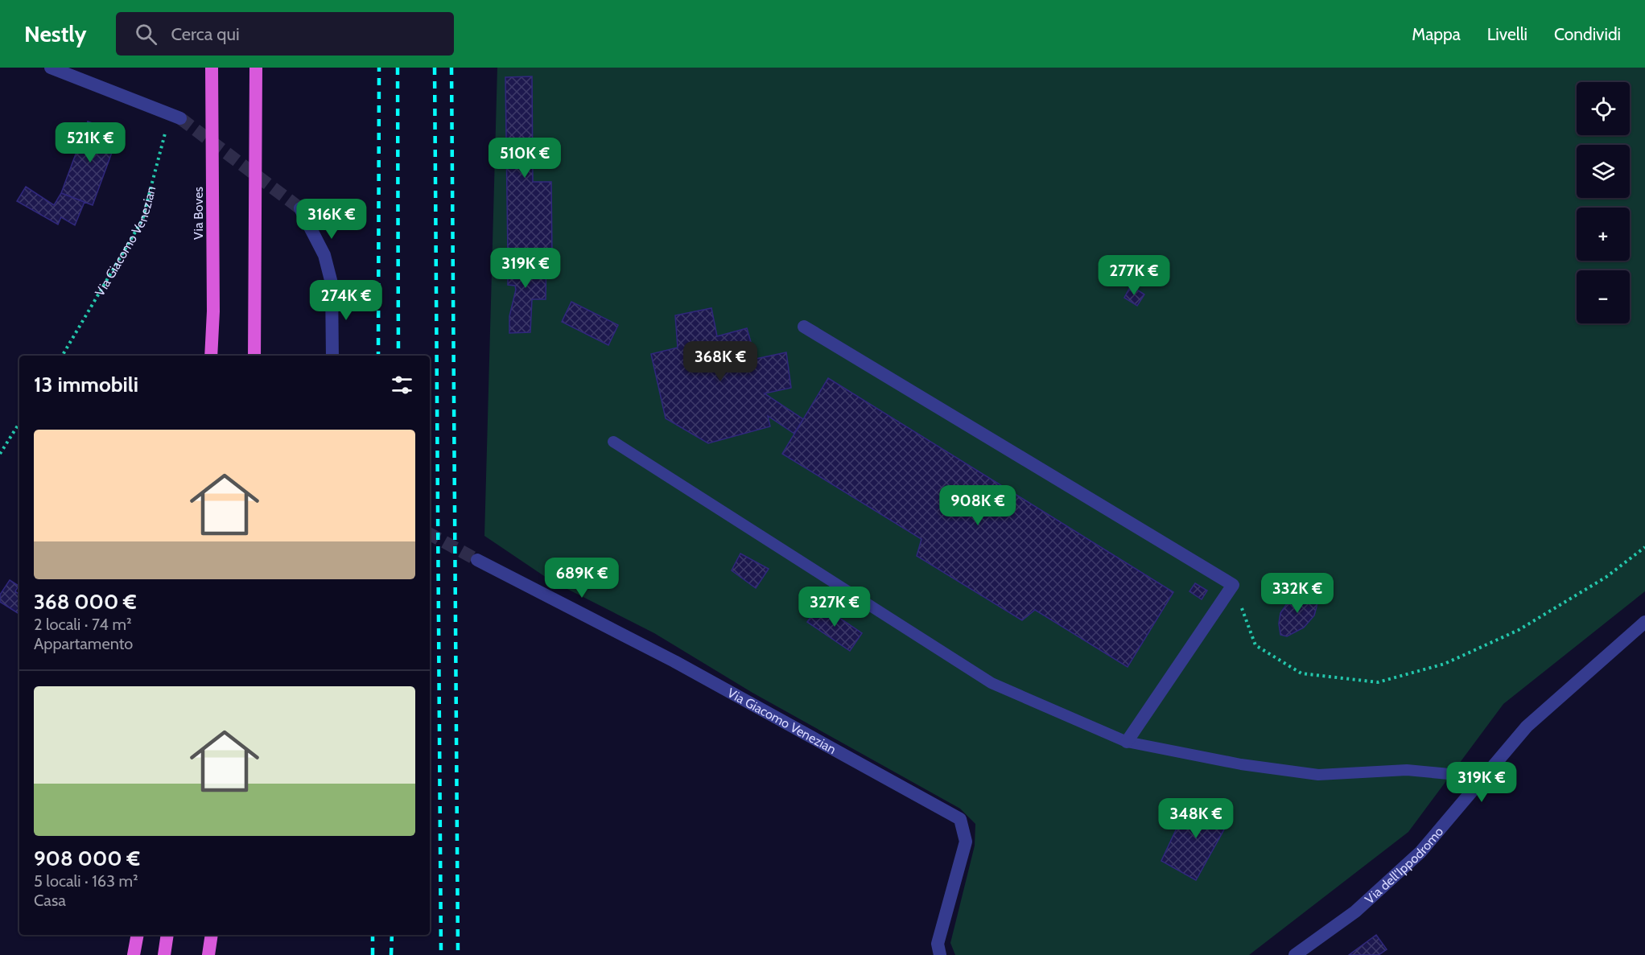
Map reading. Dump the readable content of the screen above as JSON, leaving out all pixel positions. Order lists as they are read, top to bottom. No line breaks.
{"streets":{"highway":["Via Boves"],"street":["Via Giacomo Venezian","Via dell'Ippodromo"]},"page":{"header":"Nestly","search":"Cerca qui","nav":["Mappa","Livelli","Condividi"],"map_buttons":["+","−"],"price":["521K €","510K €","316K €","319K €","277K €","274K €","368K €","908K €","689K €","332K €","327K €","319K €","348K €"],"heading":"13 immobili","list":[{"name":"368 000 €","note":"2 locali · 74 m² · Appartamento"},{"name":"908 000 €","note":"5 locali · 163 m² · Casa"}]}}
